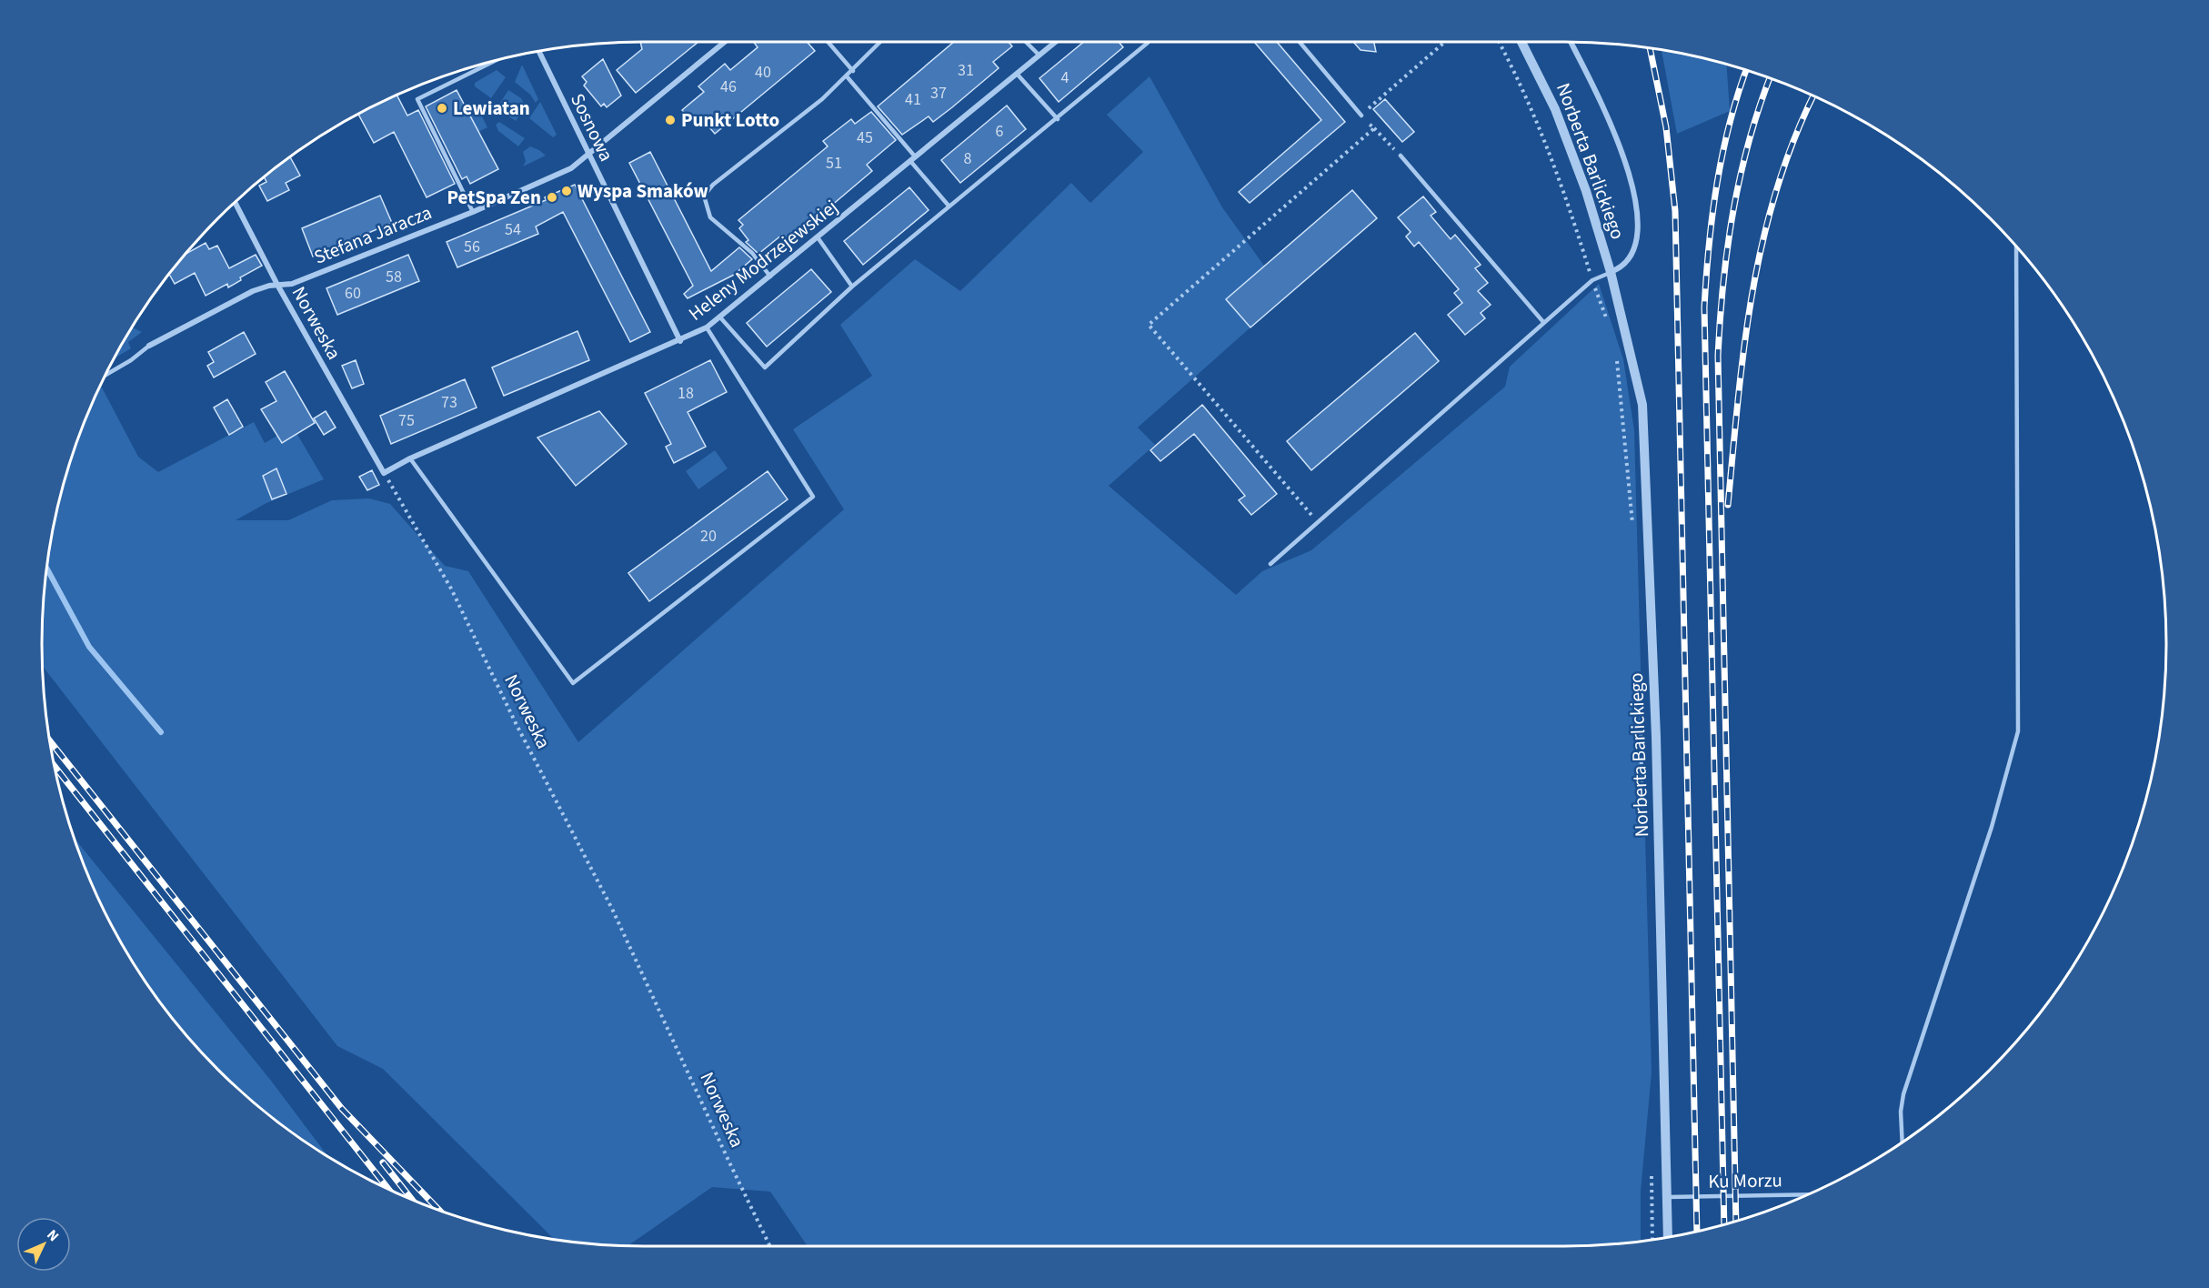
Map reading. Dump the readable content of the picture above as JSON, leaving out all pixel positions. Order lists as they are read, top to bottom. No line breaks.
{"streets":{"street":["Sosnowa","Norberta Barlickiego","Stefana Jaracza","Heleny Modrzejewskiej","Norweska"],"lane":["Ku Morzu"]},"crossings":[["Sosnowa","Stefana Jaracza"],["Sosnowa","Heleny Modrzejewskiej"],["Norberta Barlickiego","Ku Morzu"],["Stefana Jaracza","Norweska"],["Heleny Modrzejewskiej","Norweska"]],"places":["Lewiatan","Punkt Lotto","Wyspa Smaków","PetSpa Zen"],"house_numbers":["31","40","4","46","37","41","6","45","8","51","54","56","58","60","18","73","75","20"],"north":"top right"}
